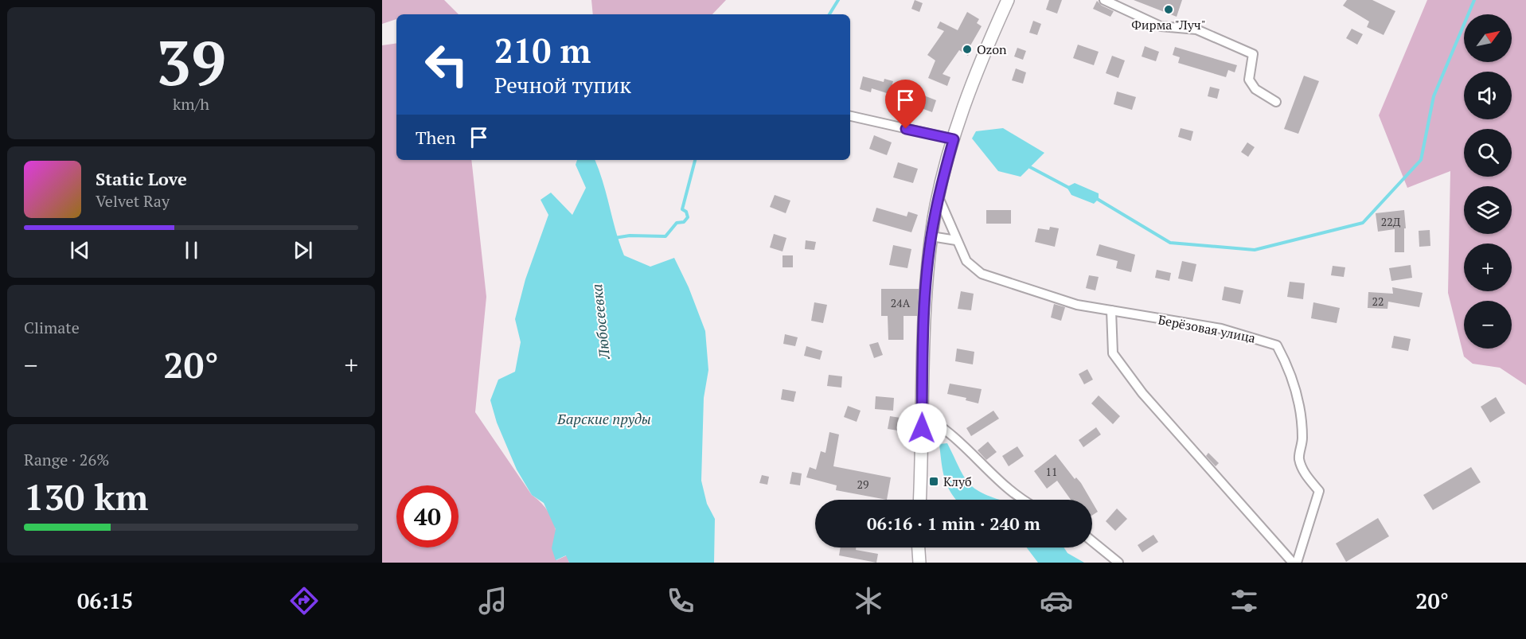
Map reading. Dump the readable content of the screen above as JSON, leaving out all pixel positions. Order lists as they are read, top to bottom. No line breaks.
{"streets":{"street":["Берёзовая улица"]},"water":["Любосеевка","Барские пруды"],"places":{"other":["Фирма \"Луч\"","Ozon"],"transit":["Клуб"]},"house_numbers":["22Д","22","24А","11","29"],"north":"top right","page":{"tile":[["39","km/h"],"Climate",["Range · 26%","130 km"]],"map_buttons":["+","−"],"turn":["210 m","Речной тупик"],"then":"Then","song":["Static Love","Velvet Ray"],"heat":["−","20°","+"],"limit":"40","trip":"06:16 · 1 min · 240 m","tabs":["06:15","20°"]}}
